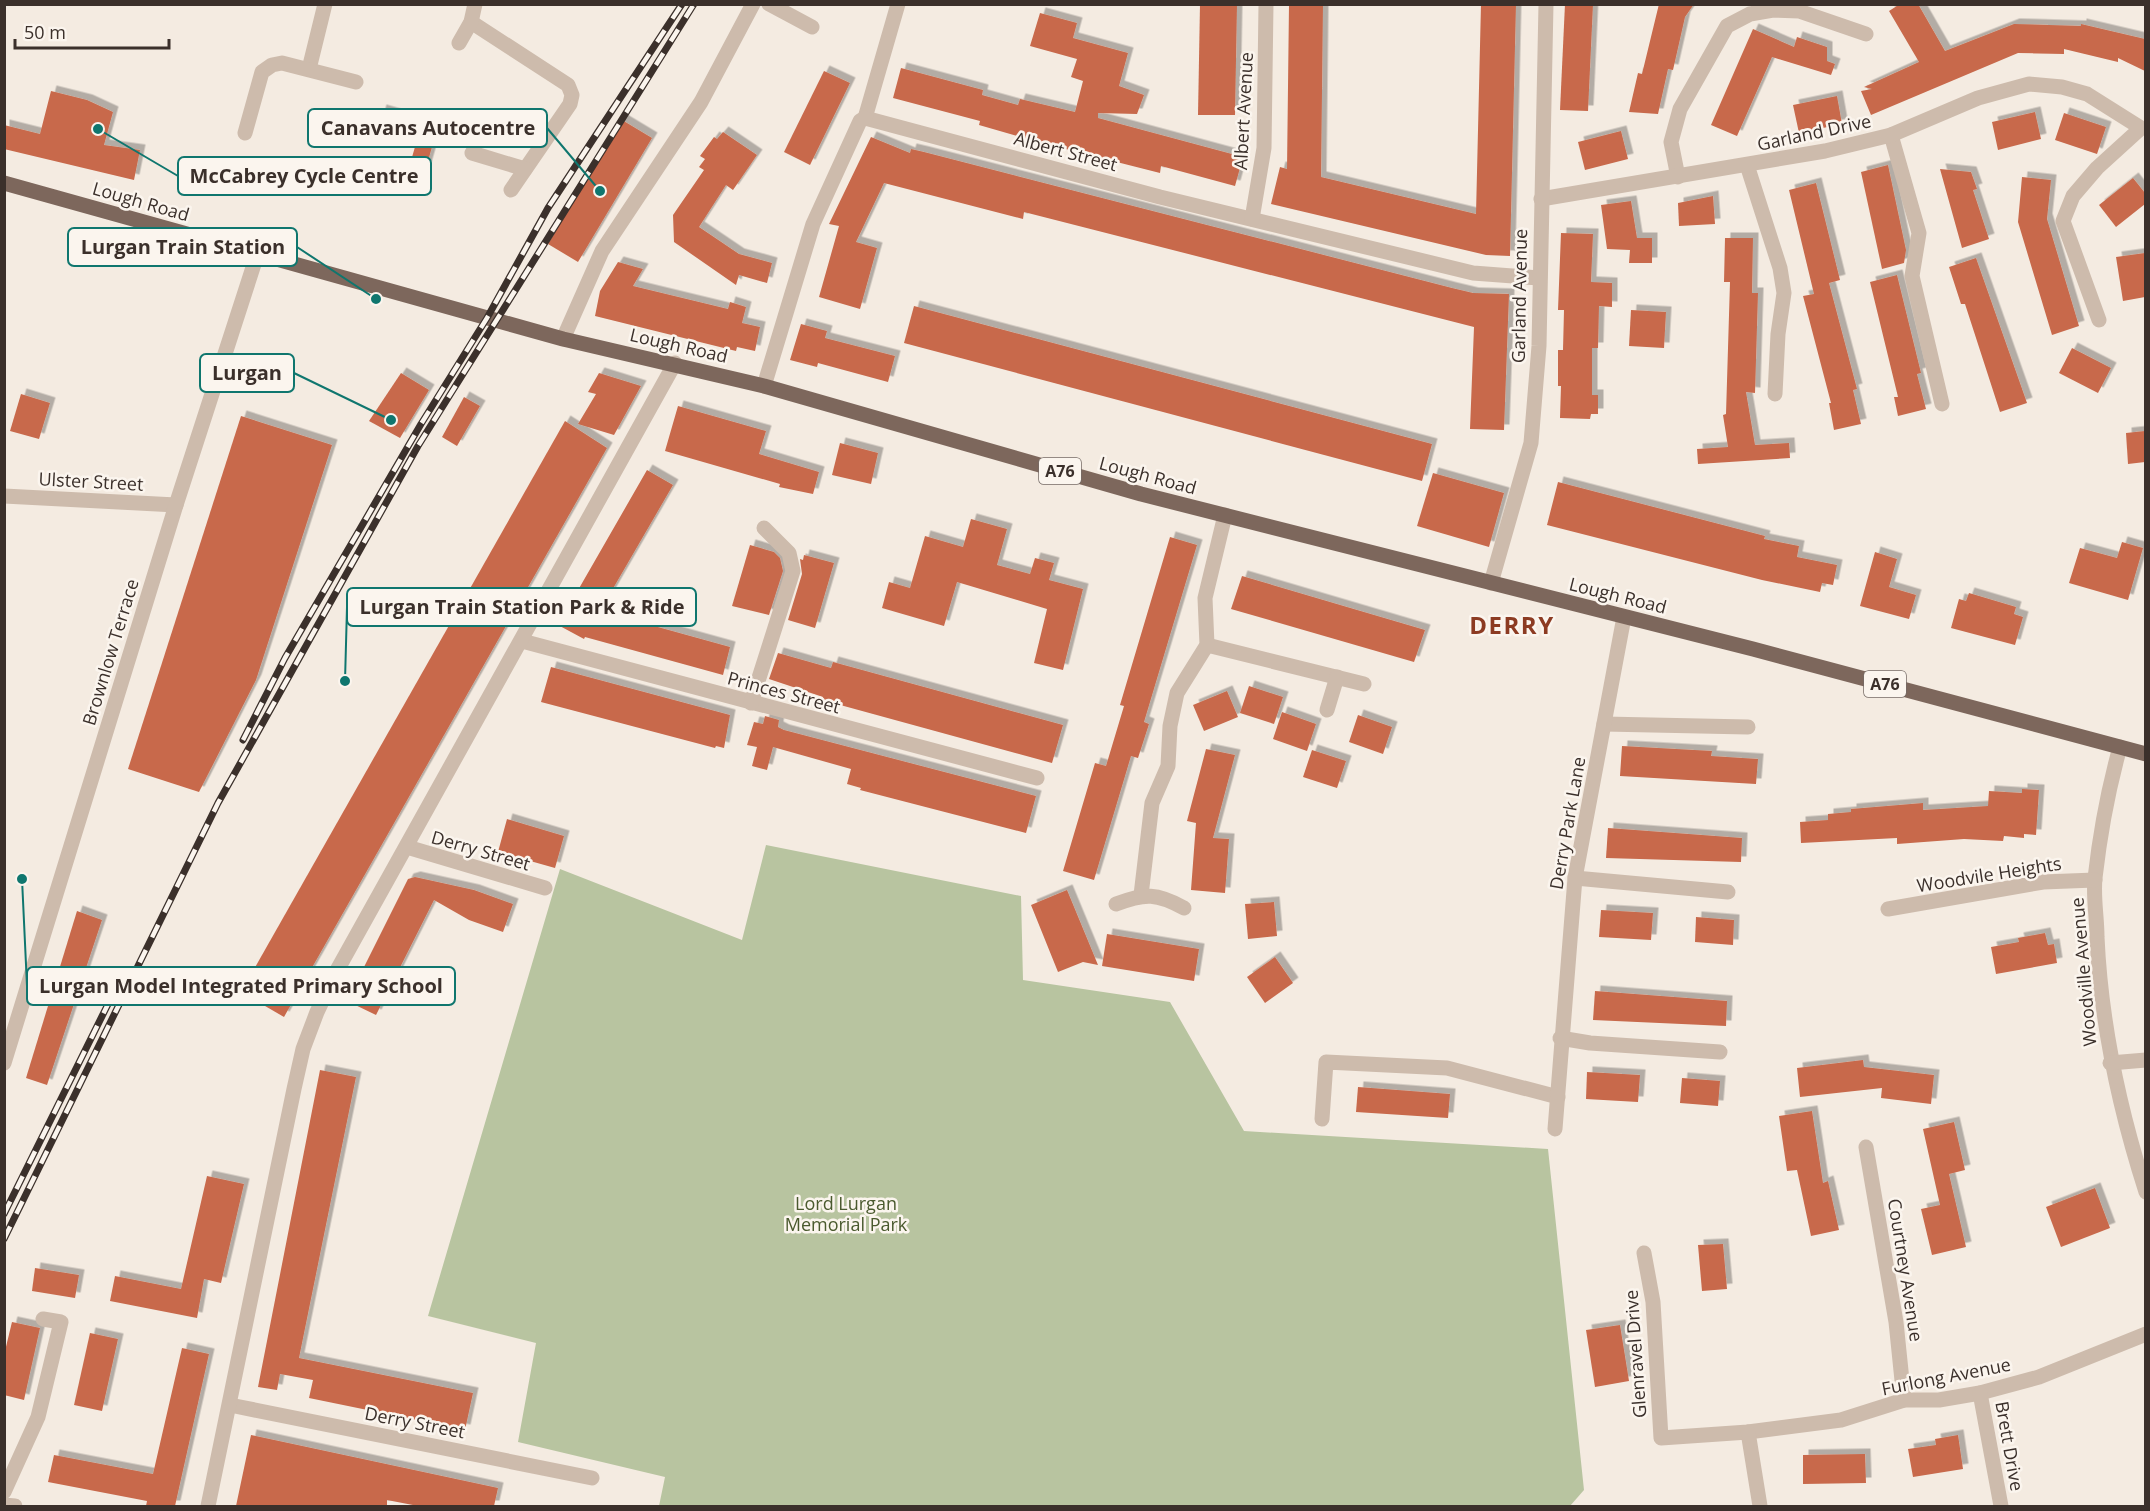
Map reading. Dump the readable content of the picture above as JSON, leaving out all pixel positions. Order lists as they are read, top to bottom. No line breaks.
{"streets":{"main road":["Lough Road","A76"],"street":["Albert Avenue","Garland Drive","Albert Street","Garland Avenue","Ulster Street","Brownlow Terrace","Princes Street","Derry Park Lane","Derry Street","Woodvile Heights","Woodville Avenue","Courtney Avenue","Glenravel Drive","Furlong Avenue","Brett Drive"]},"crossings":[["Albert Avenue","Albert Street"],["Garland Drive","Garland Avenue"],["Albert Street","Garland Avenue"],["Lough Road","Garland Avenue"],["Lough Road","Brownlow Terrace"],["Lough Road","Derry Park Lane"],["Lough Road","Woodville Avenue"],["Ulster Street","Brownlow Terrace"],["Woodvile Heights","Woodville Avenue"],["Courtney Avenue","Furlong Avenue"],["Glenravel Drive","Furlong Avenue"],["Furlong Avenue","Brett Drive"]],"districts":["DERRY"],"parks":["Lord Lurgan Memorial Park"],"places":["McCabrey Cycle Centre","Canavans Autocentre","Lurgan Train Station","Lurgan","Lurgan Train Station Park & Ride","Lurgan Model Integrated Primary School"],"scale_bar":"50 m"}
